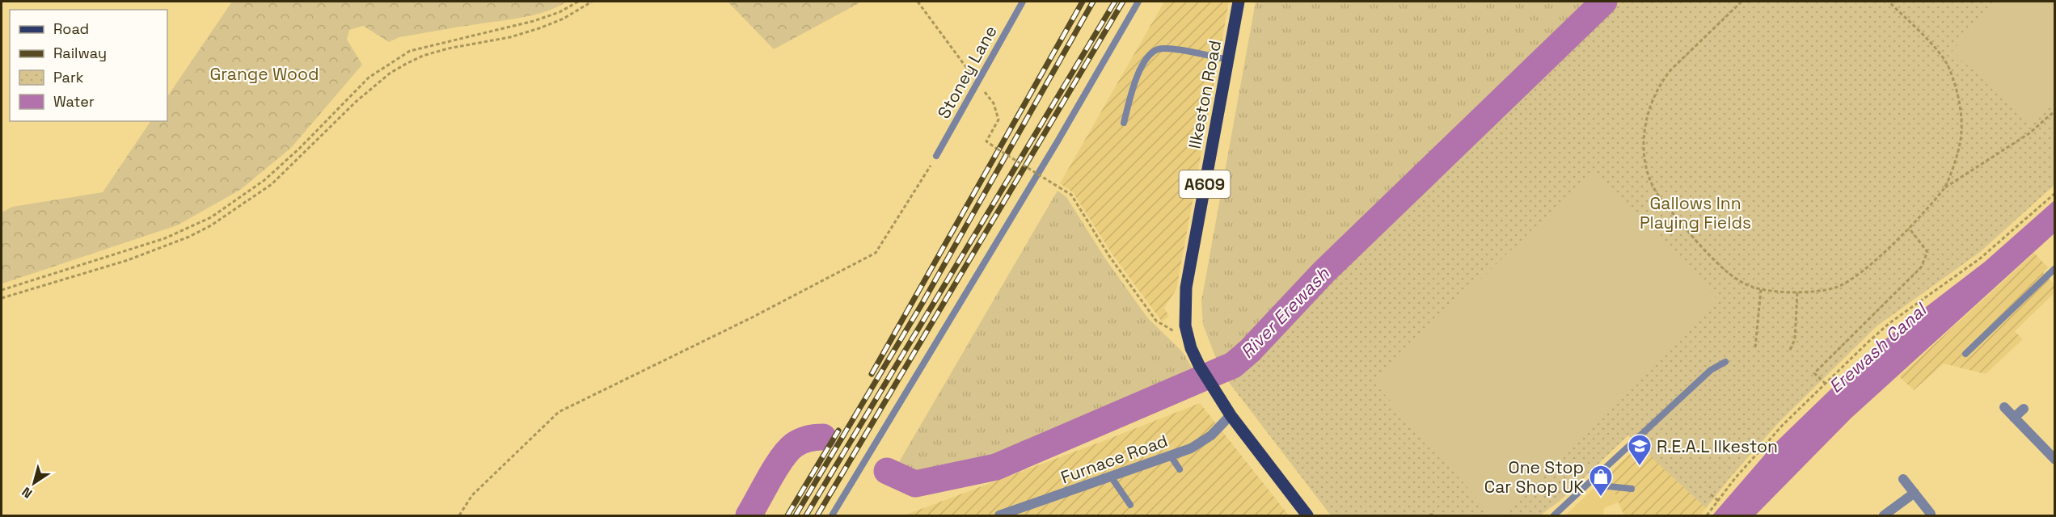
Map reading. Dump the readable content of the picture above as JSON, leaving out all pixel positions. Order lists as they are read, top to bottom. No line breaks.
{"streets":{"main road":["Ilkeston Road","A609"],"street":["Furnace Road"],"lane":["Stoney Lane"]},"crossings":[["Ilkeston Road","A609"],["Ilkeston Road","Furnace Road"],["A609","Furnace Road"]],"water":["River Erewash","Erewash Canal"],"parks":["Grange Wood","Gallows Inn Playing Fields"],"places":{"school or university":["R.E.A.L Ilkeston"],"shop":["One Stop Car Shop UK"]},"legend":["Road","Railway","Park","Water"],"north":"bottom left"}
